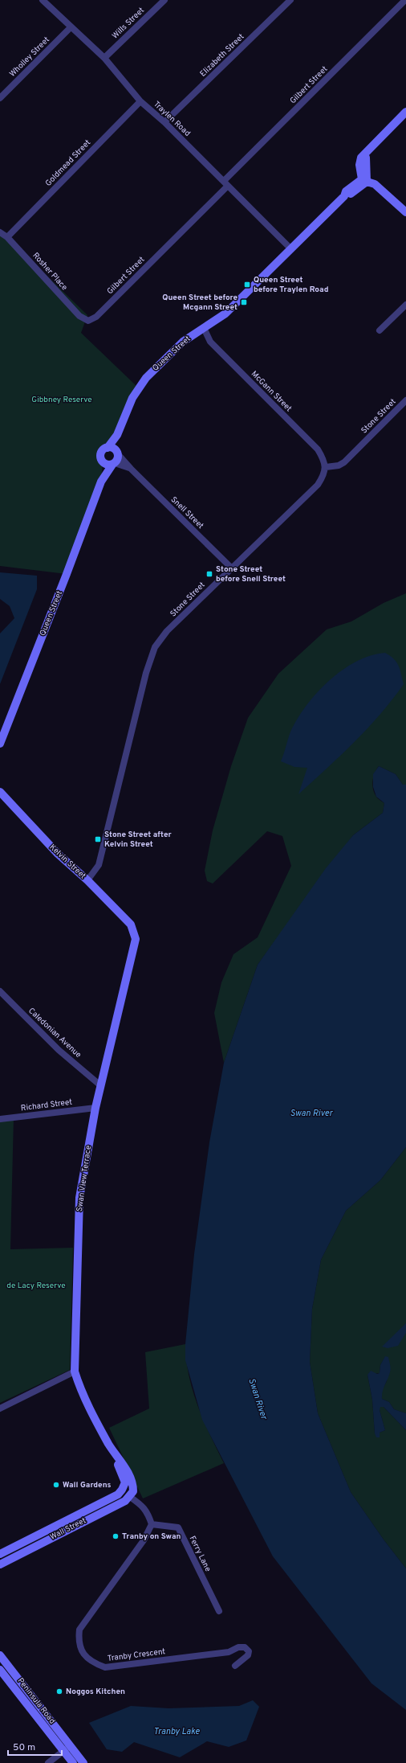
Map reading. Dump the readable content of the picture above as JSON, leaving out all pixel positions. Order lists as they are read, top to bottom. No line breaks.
{"streets":{"street":["Wills Street","Elizabeth Street","Wholley Street","Gilbert Street","Traylen Road","Goldmead Street","Rosher Place","Queen Street","McGann Street","Stone Street","Snell Street","Kelvin Street","Caledonian Avenue","Richard Street","Swan View Terrace","Wall Street","Ferry Lane","Tranby Crescent","Peninsula Road"]},"crossings":[["Wills Street","Traylen Road"],["Elizabeth Street","Traylen Road"],["Wholley Street","Traylen Road"],["Gilbert Street","Traylen Road"],["Gilbert Street","Rosher Place"],["Traylen Road","Goldmead Street"],["Traylen Road","Queen Street"],["Goldmead Street","Rosher Place"],["Queen Street","McGann Street"],["Queen Street","Snell Street"],["McGann Street","Stone Street"],["Stone Street","Snell Street"],["Stone Street","Kelvin Street"],["Kelvin Street","Swan View Terrace"],["Caledonian Avenue","Swan View Terrace"],["Richard Street","Swan View Terrace"],["Swan View Terrace","Wall Street"],["Ferry Lane","Tranby Crescent"]],"water":["Swan River","Tranby Lake"],"parks":["Gibbney Reserve","de Lacy Reserve"],"places":{"transit":["Queen Street before Traylen Road","Queen Street before Mcgann Street","Stone Street before Snell Street","Stone Street after Kelvin Street"],"other":["Wall Gardens","Tranby on Swan","Noggos Kitchen"]},"scale_bar":"50 m"}
